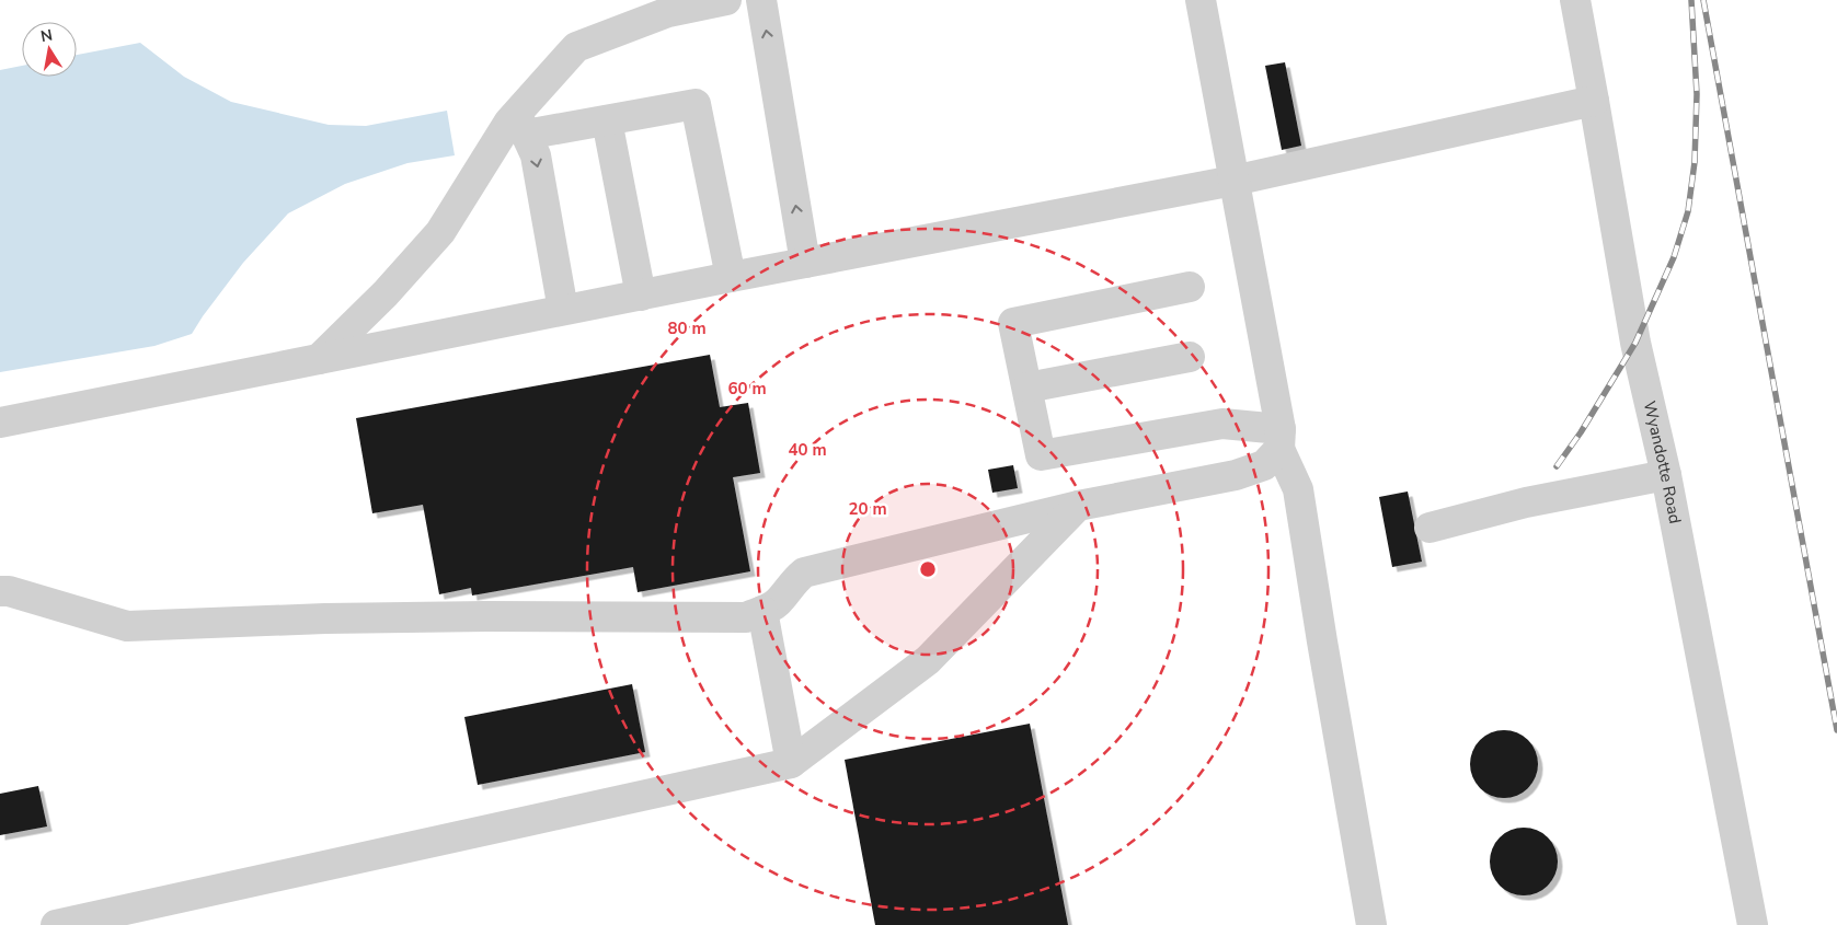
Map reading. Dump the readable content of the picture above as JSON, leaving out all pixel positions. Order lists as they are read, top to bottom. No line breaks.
{"streets":{"street":["Wyandotte Road"]},"north":"top","rings":["80 m","60 m","40 m","20 m"]}
